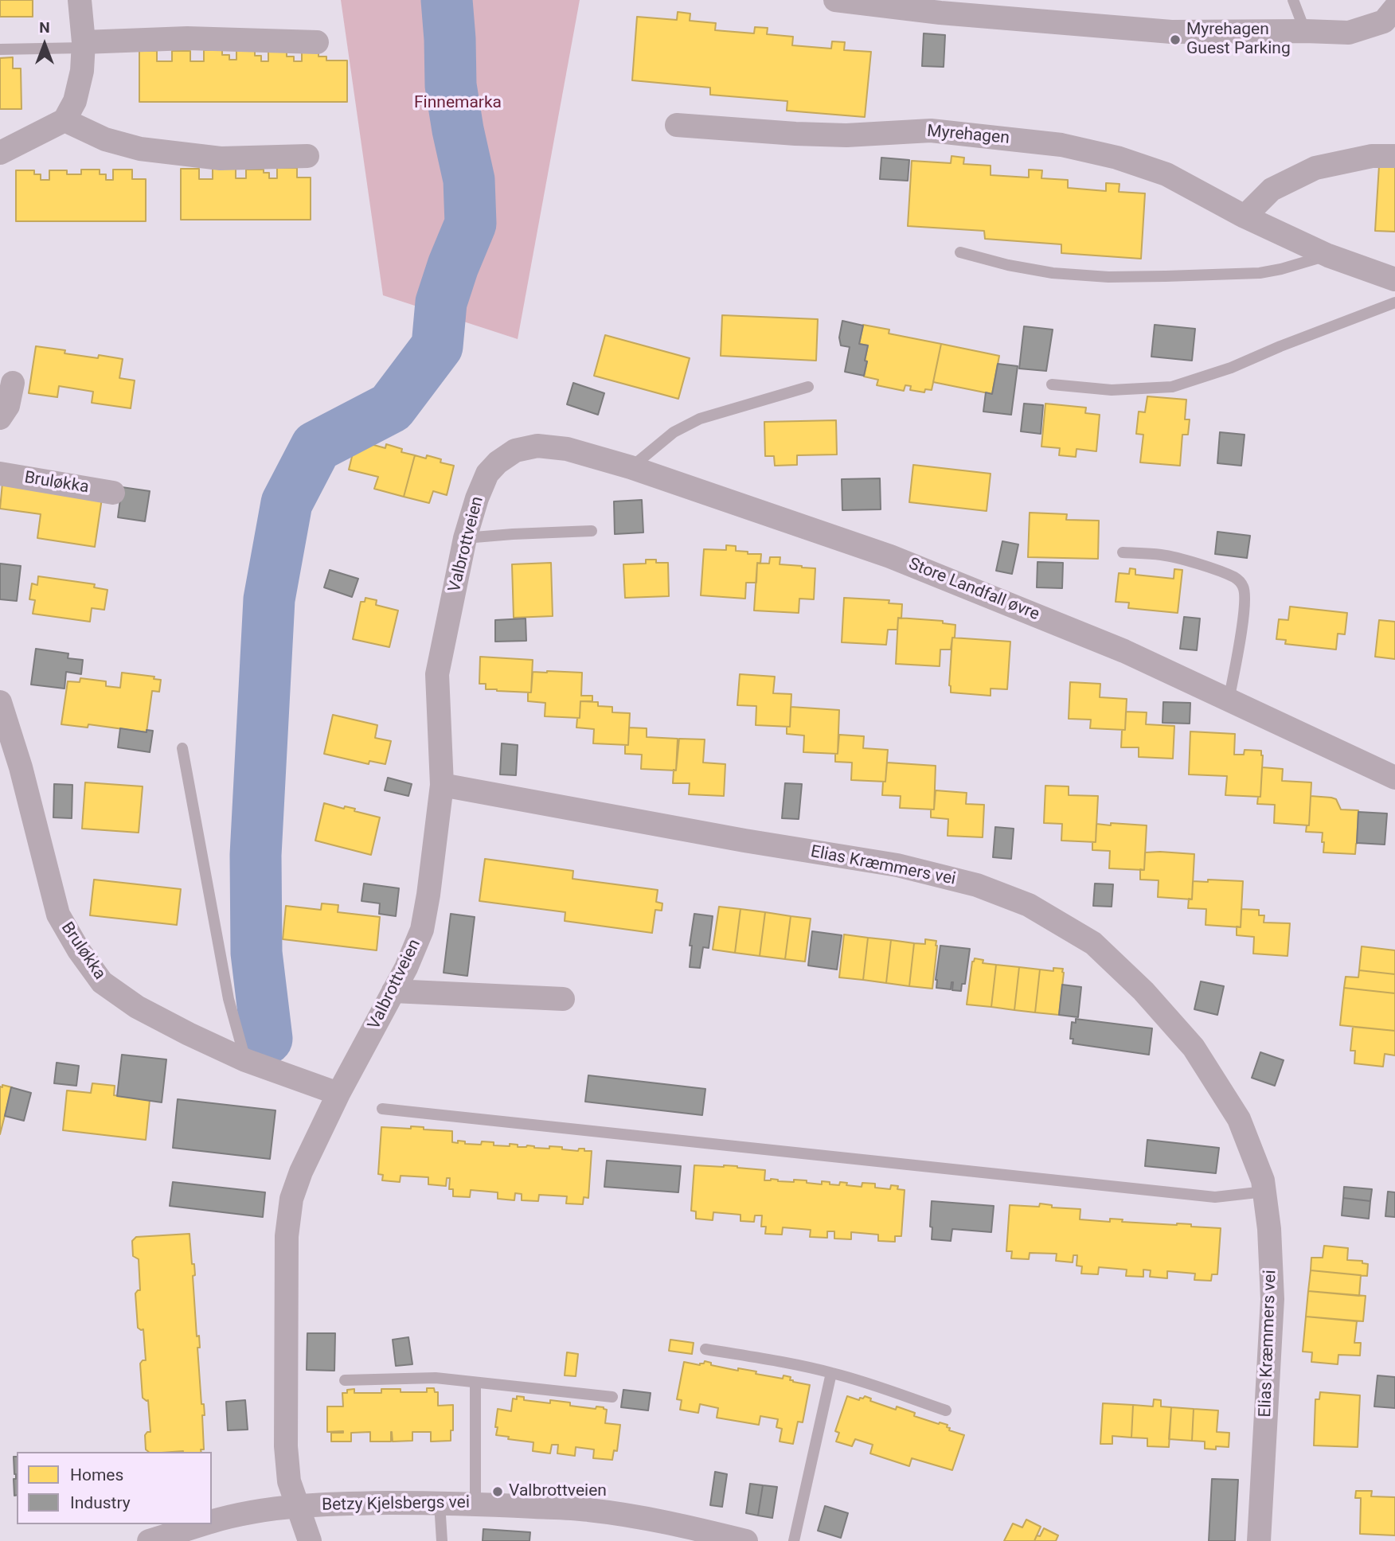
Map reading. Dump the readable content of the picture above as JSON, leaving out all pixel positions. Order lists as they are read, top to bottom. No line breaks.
{"streets":{"street":["Myrehagen","Bruløkka","Valbrottveien","Store Landfall øvre","Elias Kræmmers vei","Betzy Kjelsbergs vei"]},"crossings":[["Bruløkka","Valbrottveien"],["Valbrottveien","Store Landfall øvre"],["Valbrottveien","Elias Kræmmers vei"],["Valbrottveien","Betzy Kjelsbergs vei"]],"parks":["Finnemarka"],"places":["Myrehagen Guest Parking","Valbrottveien"],"legend":["Homes","Industry"],"north":"top"}
